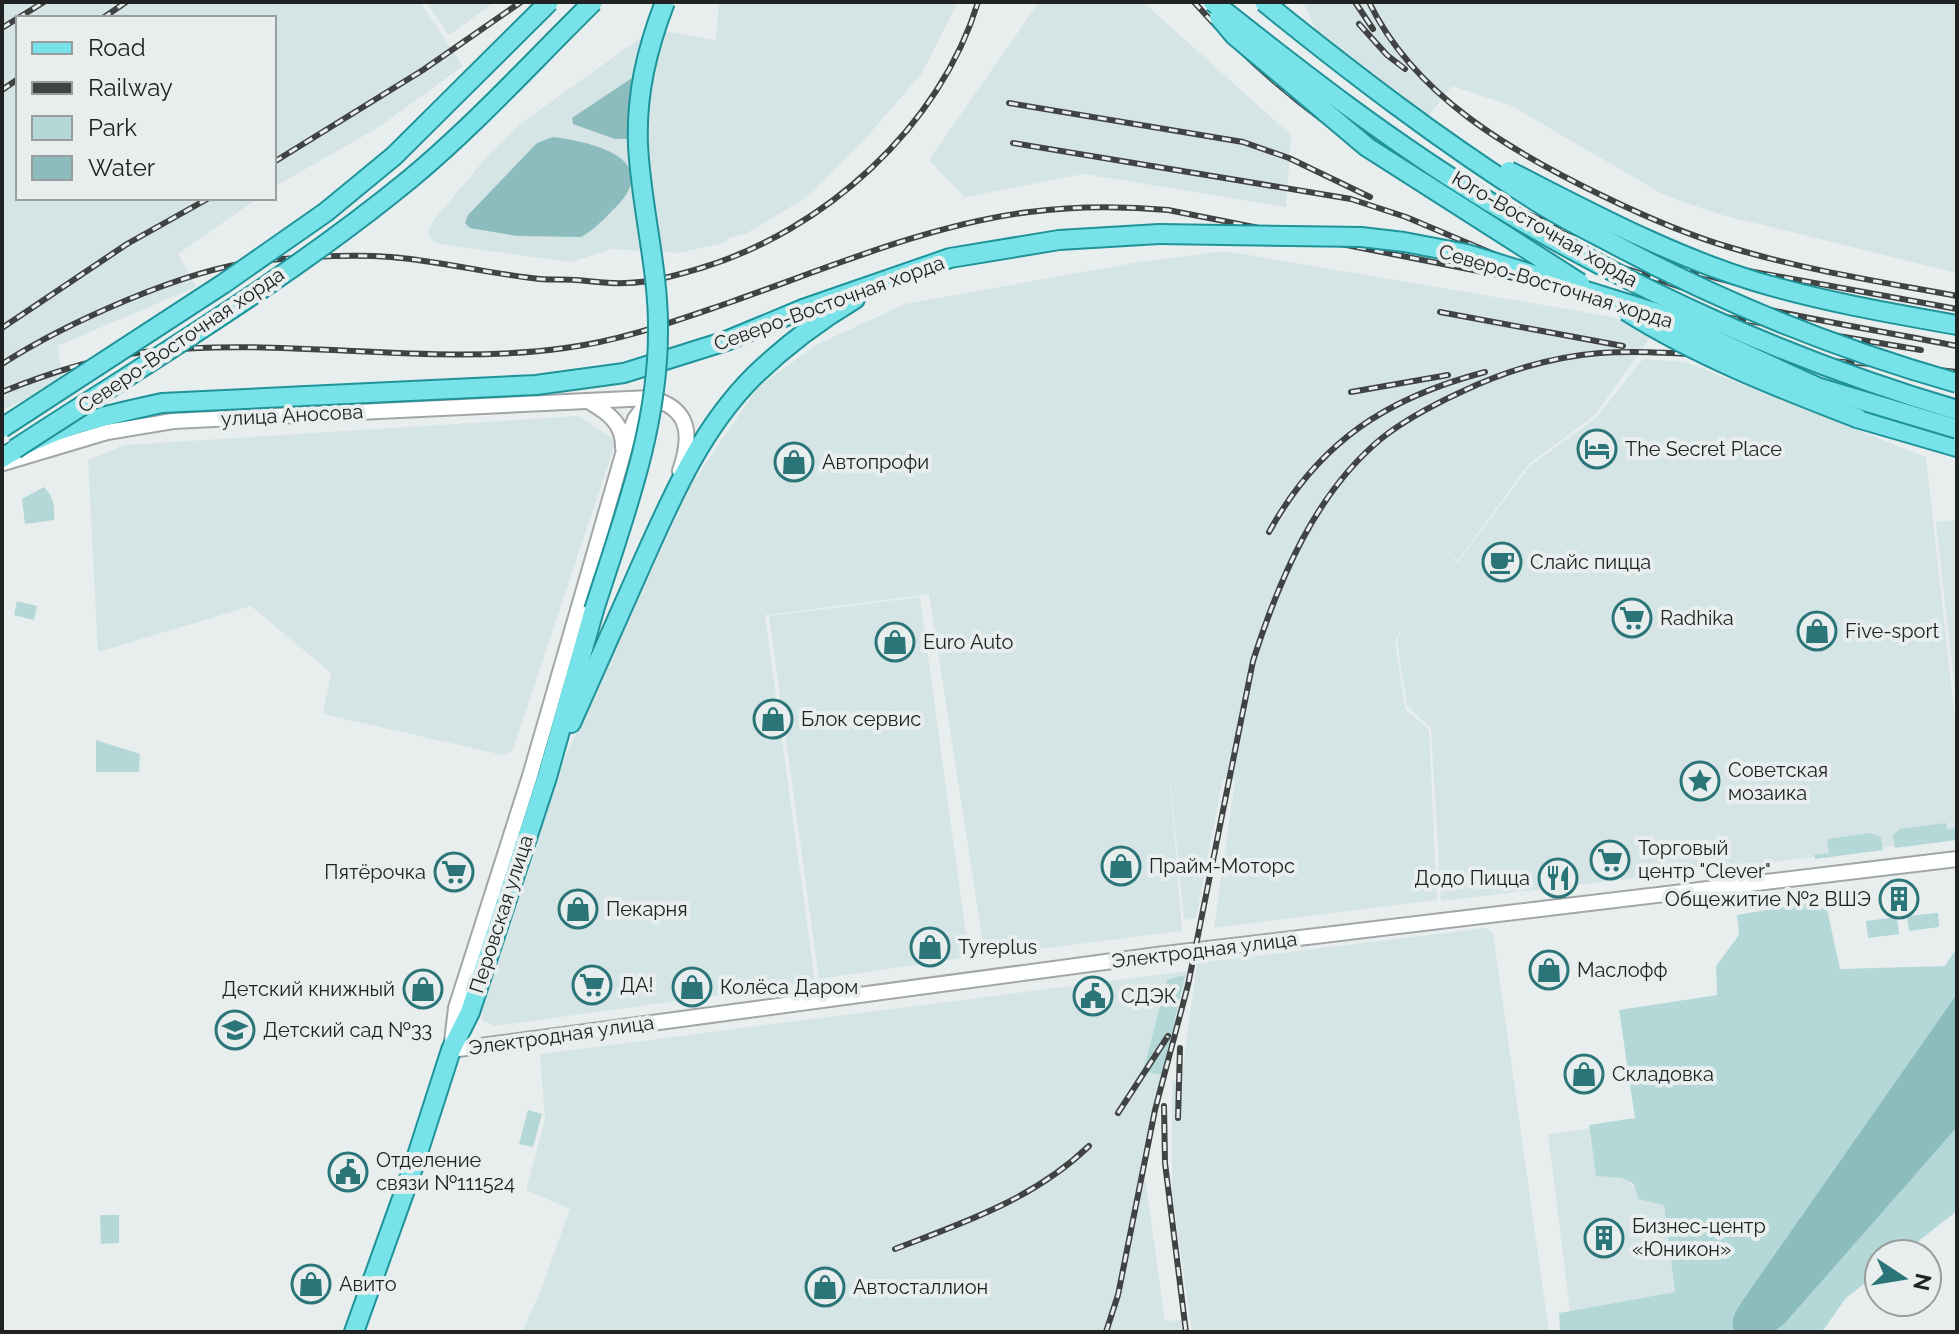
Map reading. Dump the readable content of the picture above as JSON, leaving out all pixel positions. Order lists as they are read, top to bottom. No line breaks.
{"streets":{"main road":["Юго-Восточная хорда","Северо-Восточная хорда","Перовская улица"],"street":["улица Аносова","Электродная улица"]},"crossings":[["Северо-Восточная хорда","улица Аносова"],["Перовская улица","Электродная улица"]],"places":{"hotel":["The Secret Place"],"shop":["Автопрофи","Five-sport","Euro Auto","Блок сервис","Прайм-Моторс","Пекарня","Tyreplus","Маслофф","Колёса Даром","Детский книжный","Складовка","Авито","Автосталлион"],"cafe":["Слайс пицца"],"supermarket":["Radhika","Торговый центр \"Clever\"","Пятёрочка","ДА!"],"place":["Советская мозаика"],"restaurant":["Додо Пицца"],"building":["Общежитие №2 ВШЭ","Бизнес-центр «Юникон»"],"public building":["СДЭК","Отделение связи №111524"],"school or university":["Детский сад №33"]},"legend":["Road","Railway","Park","Water"],"north":"right"}
